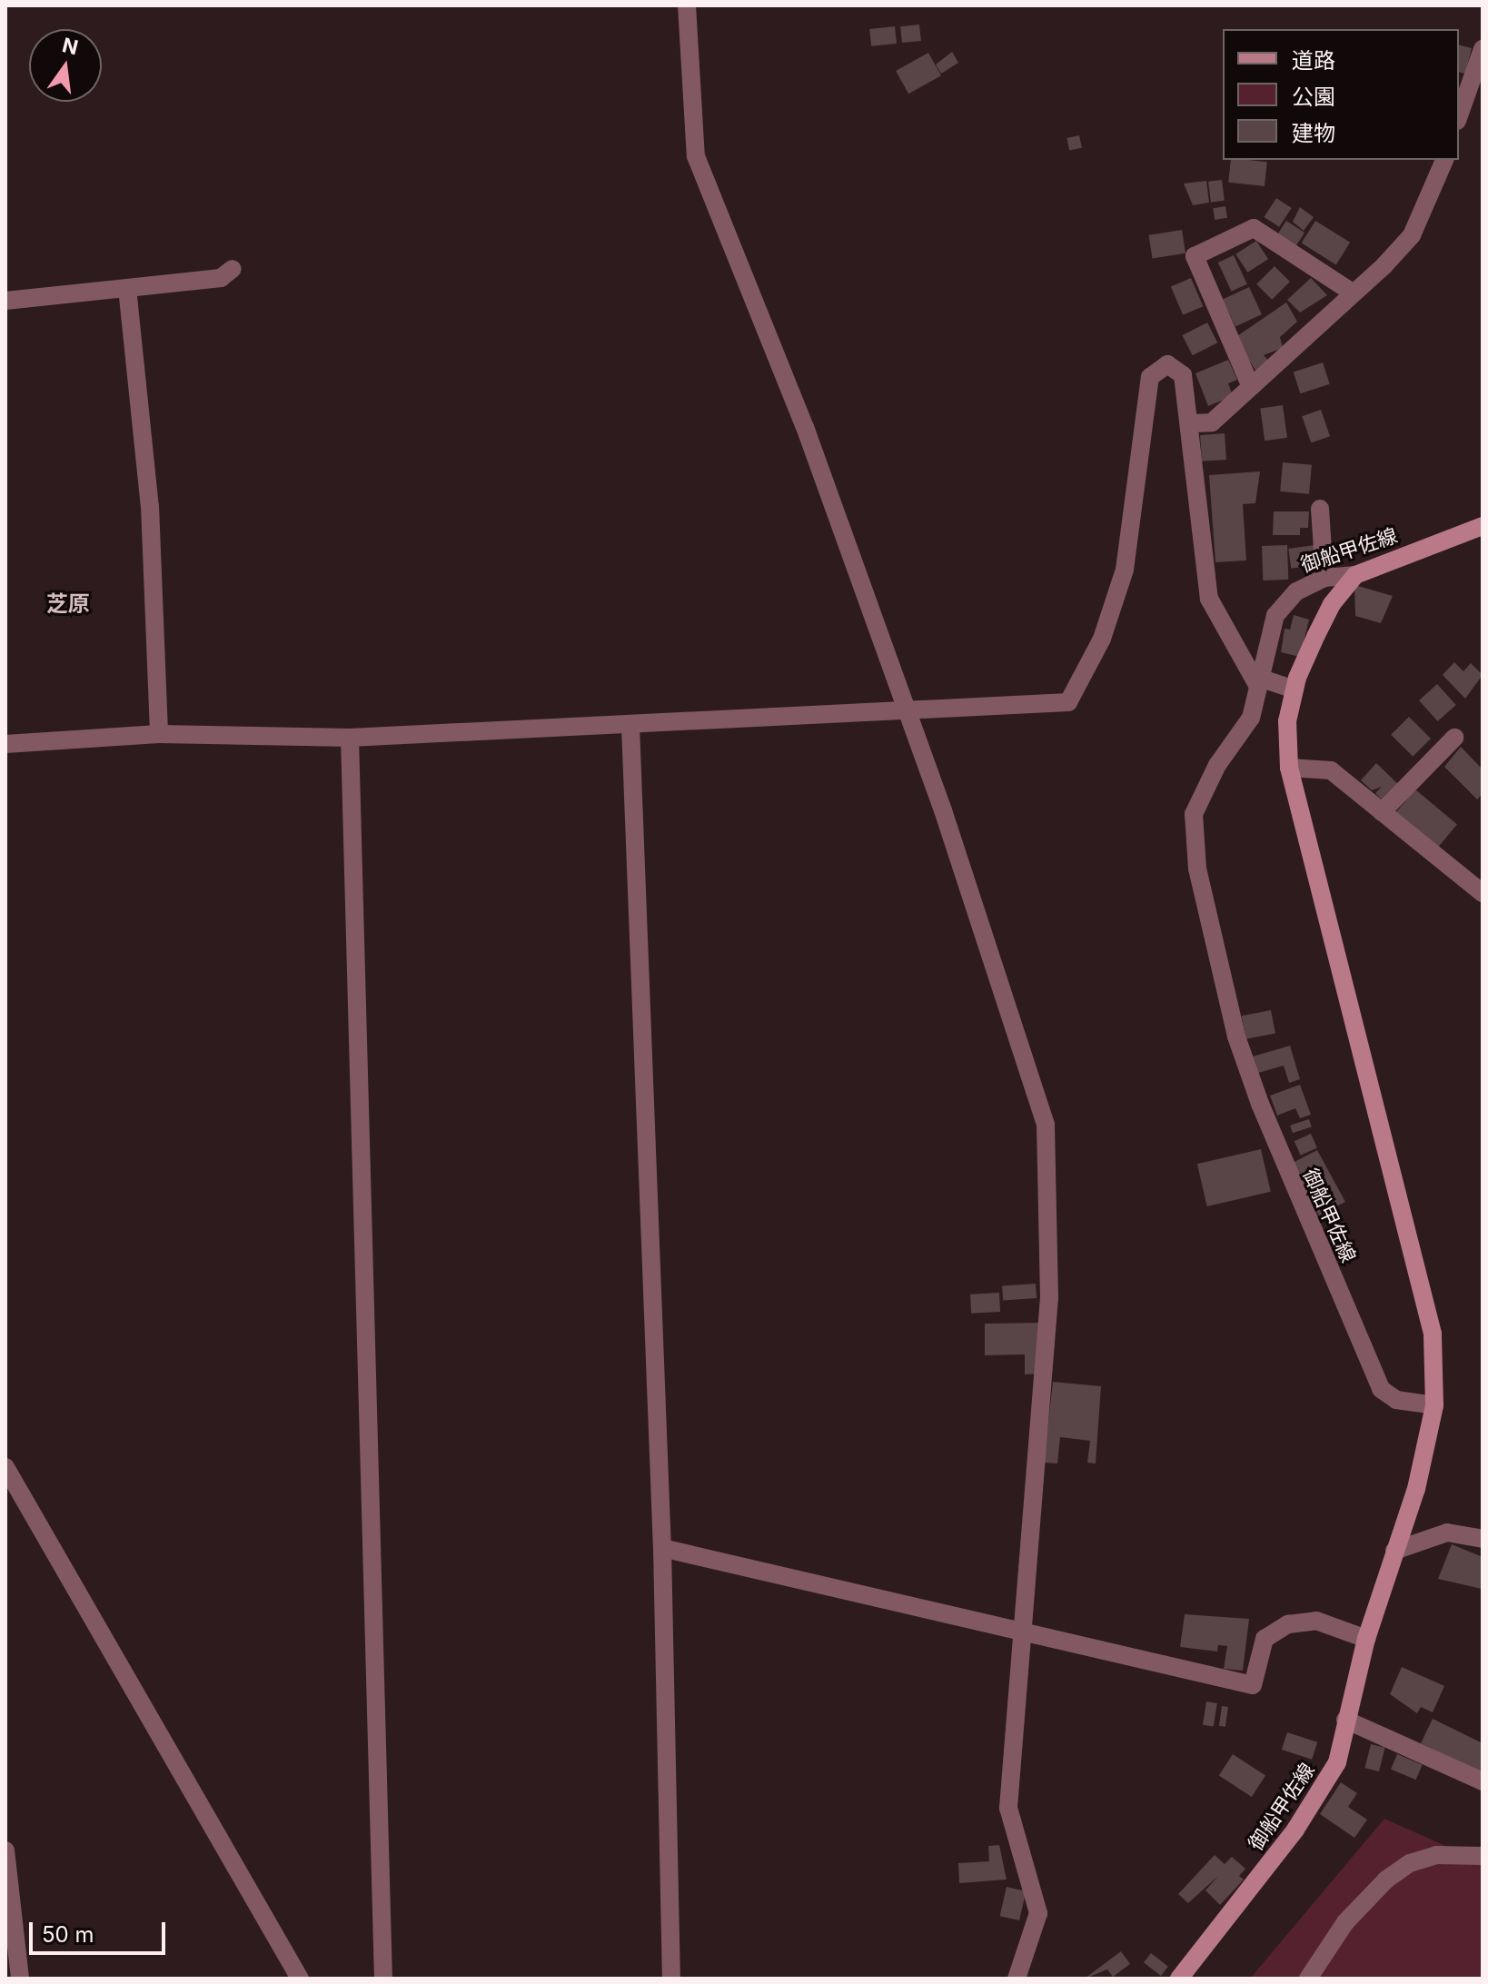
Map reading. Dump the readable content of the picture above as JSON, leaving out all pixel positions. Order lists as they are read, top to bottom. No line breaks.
{"streets":{"main road":["御船甲佐線"]},"districts":["芝原"],"legend":["道路","公園","建物"],"scale_bar":"50 m","north":"top"}
